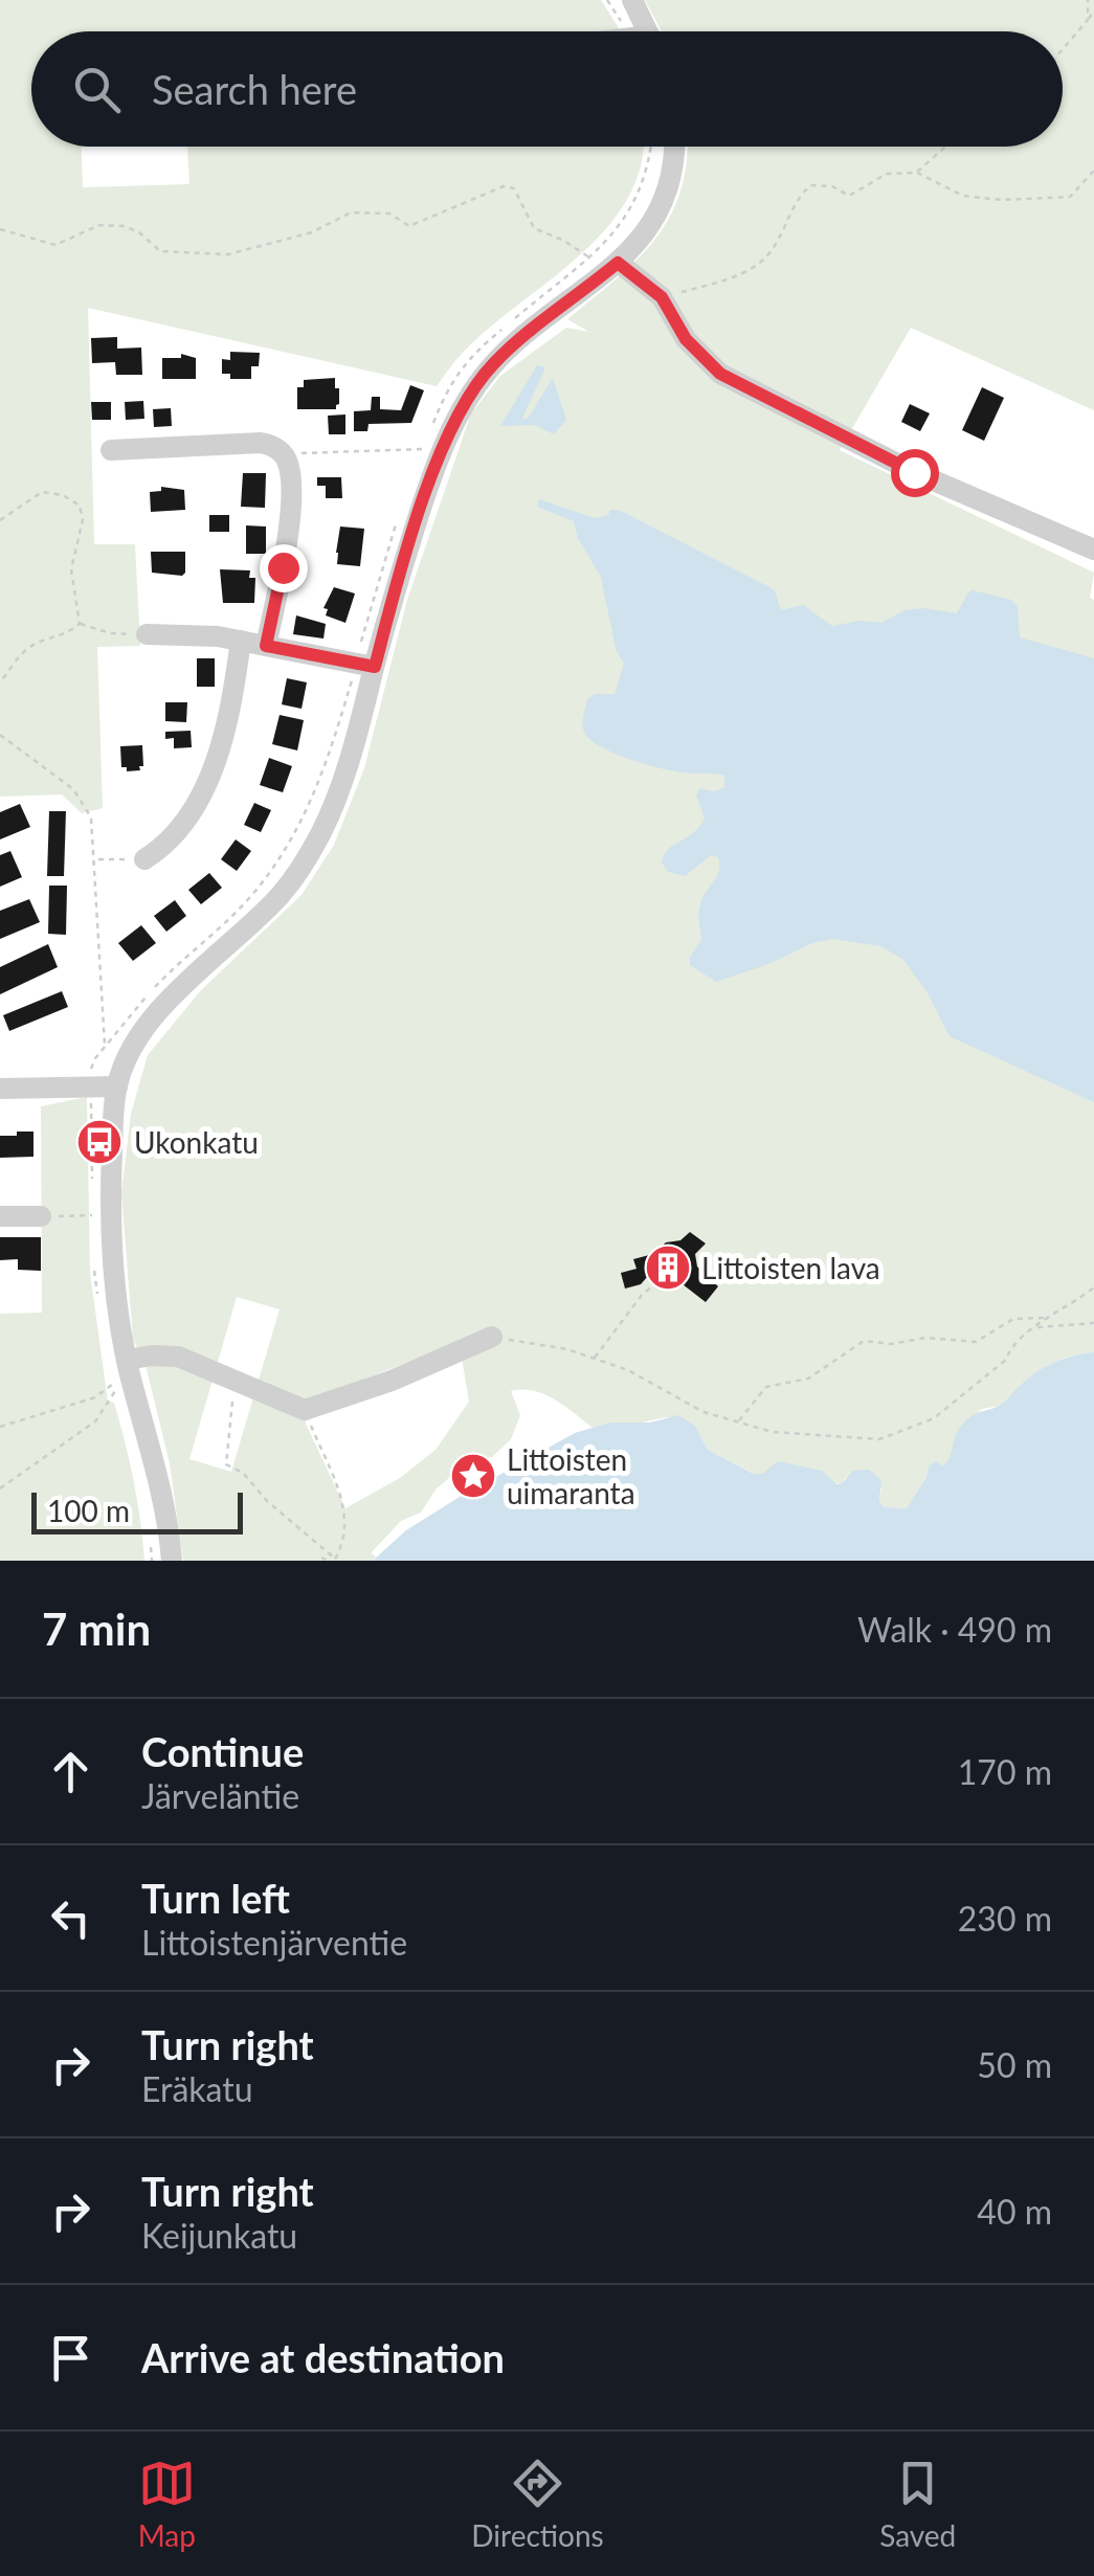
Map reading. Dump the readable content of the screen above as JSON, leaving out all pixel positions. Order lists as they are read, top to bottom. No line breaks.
{"places":{"bus stop":["Ukonkatu"],"building":["Littoisten lava"],"place":["Littoisten uimaranta"]},"scale_bar":"100 m","page":{"search":"Search here","scale":"100 m","heading":["7 min","Walk · 490 m"],"list":[["Continue","Järveläntie","170 m"],["Turn left","Littoistenjärventie","230 m"],["Turn right","Eräkatu","50 m"],["Turn right","Keijunkatu","40 m"],"Arrive at destination"],"nav":["Map","Directions","Saved"]}}
